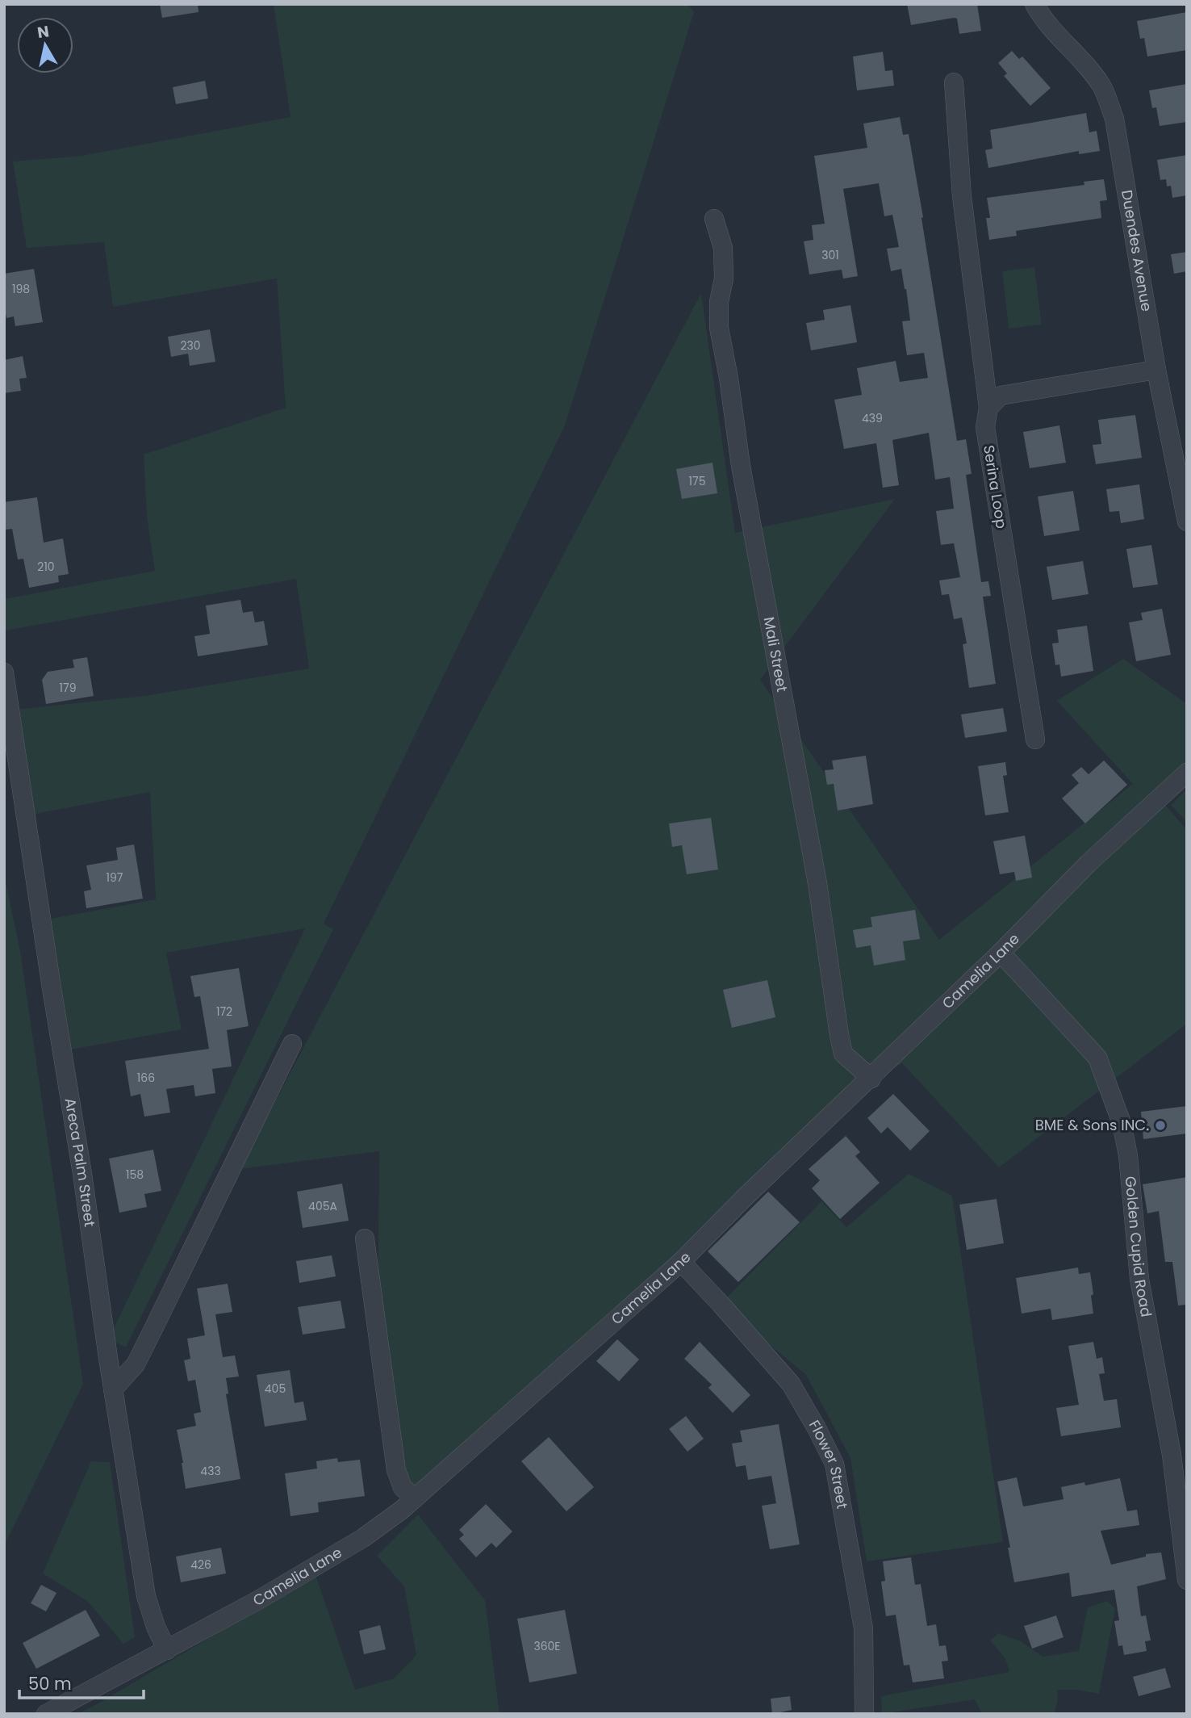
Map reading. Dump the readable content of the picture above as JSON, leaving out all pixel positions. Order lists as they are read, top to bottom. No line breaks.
{"streets":{"street":["Duendes Avenue","Serina Loop","Mali Street","Camelia Lane","Areca Palm Street","Golden Cupid Road","Flower Street"]},"crossings":[["Mali Street","Camelia Lane"],["Camelia Lane","Areca Palm Street"],["Camelia Lane","Golden Cupid Road"],["Camelia Lane","Flower Street"]],"places":["BME & Sons INC."],"house_numbers":["301","198","230","439","175","210","179","197","172","166","158","405A","405","433","426","360E"],"scale_bar":"50 m","north":"top"}
